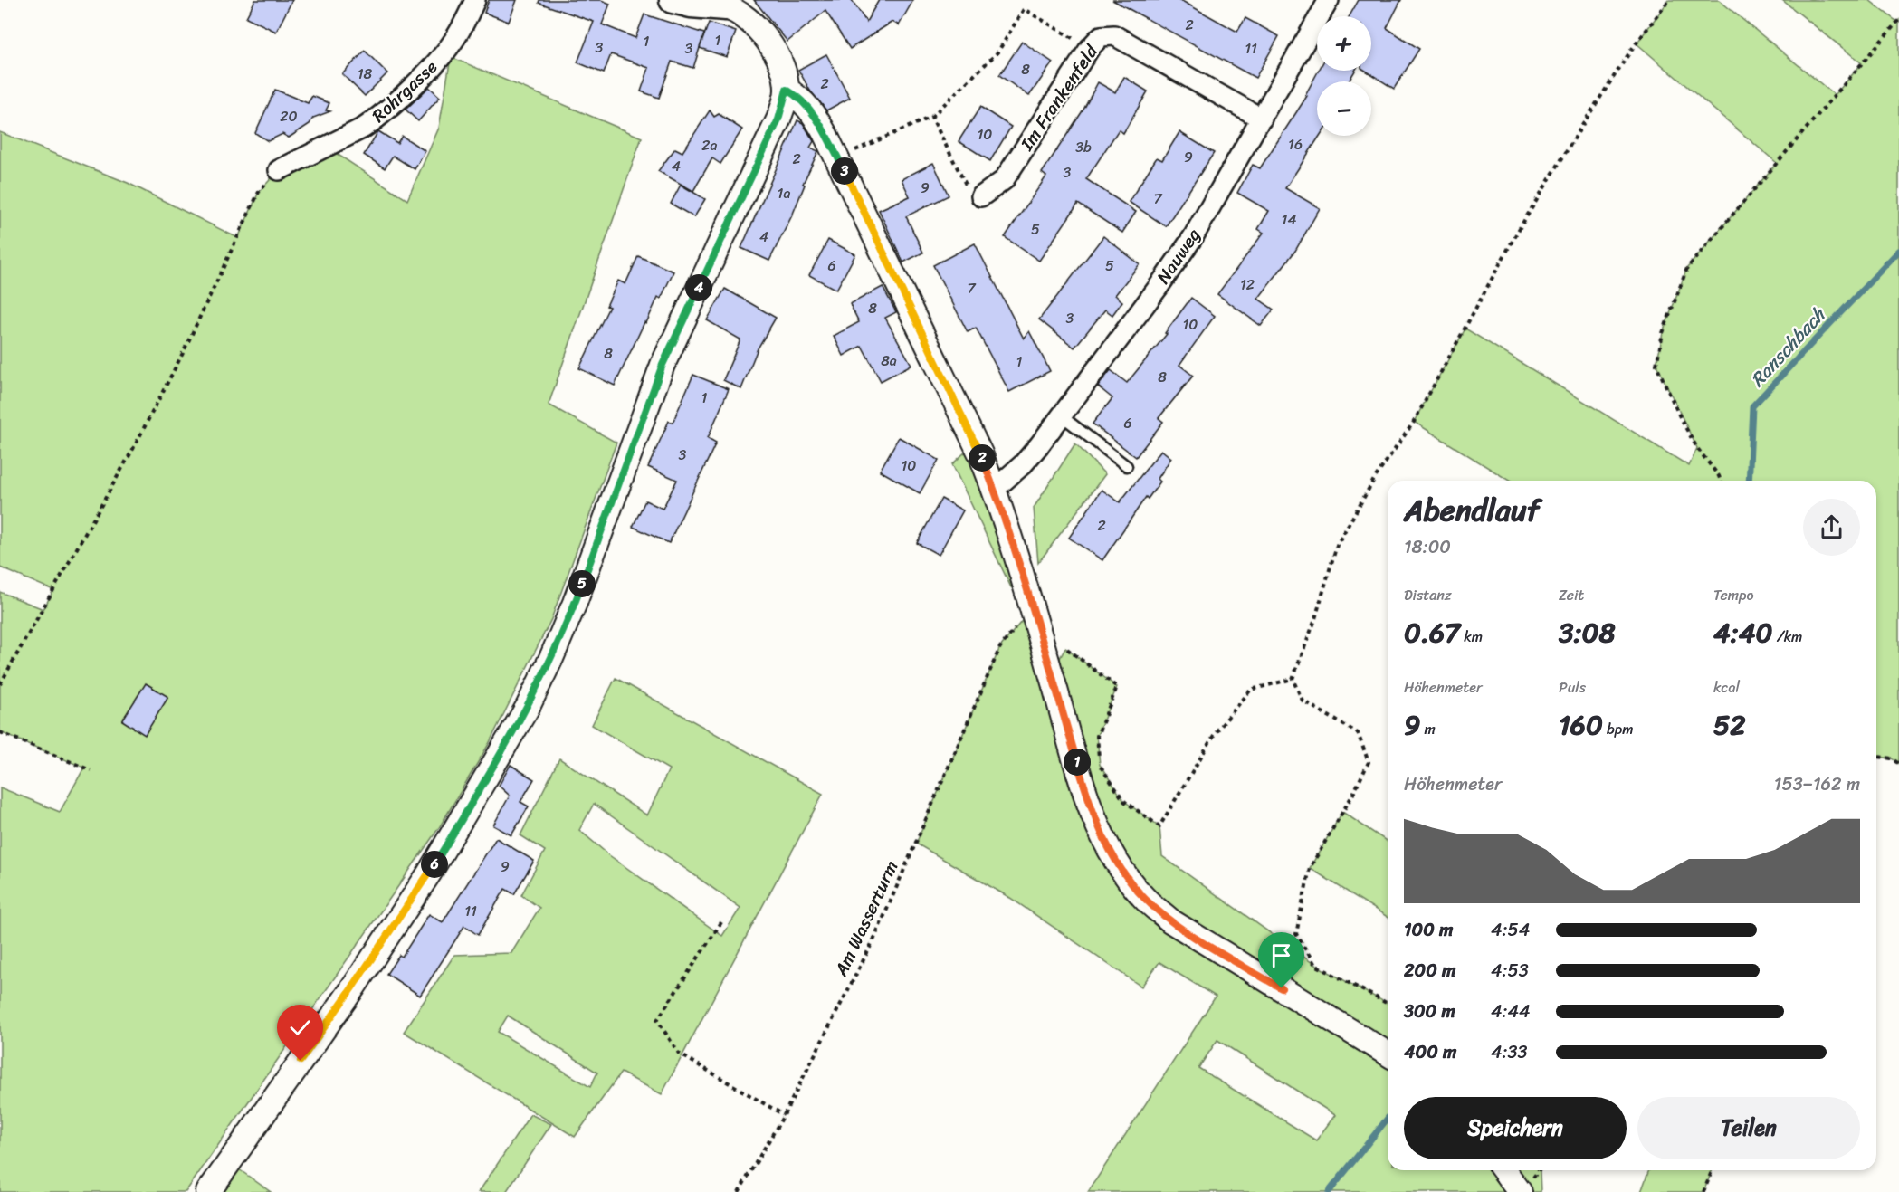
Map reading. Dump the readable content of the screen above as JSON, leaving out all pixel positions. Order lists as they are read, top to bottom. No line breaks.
{"streets":{"street":["Rohrgasse","Im Frankenfeld","Nauweg"],"path":["Am Wasserturm"]},"crossings":[["Im Frankenfeld","Nauweg"]],"water":["Ranschbach"],"house_numbers":["2","1","1","3","3","11","8","18","2","20","10","16","2a","3b","9","2","4","3","9","1a","7","14","5","4","6","5","12","7","8","3","10","8","8a","1","8","1","6","3","10","2","9","11"],"page":{"map_buttons":["+","−"],"pins":["3","4","2","5","1","6"],"heading":["Abendlauf","18:00"],"stats":[["Distanz","0.67 km"],["Zeit","3:08"],["Tempo","4:40 /km"],["Höhenmeter","9 m"],["Puls","160 bpm"],["kcal","52"]],"chart":["Höhenmeter","153–162 m"],"list":[{"name":"100 m","note":"4:54"},{"name":"200 m","note":"4:53"},{"name":"300 m","note":"4:44"},{"name":"400 m","note":"4:33"}],"buttons":["Speichern","Teilen"]}}
